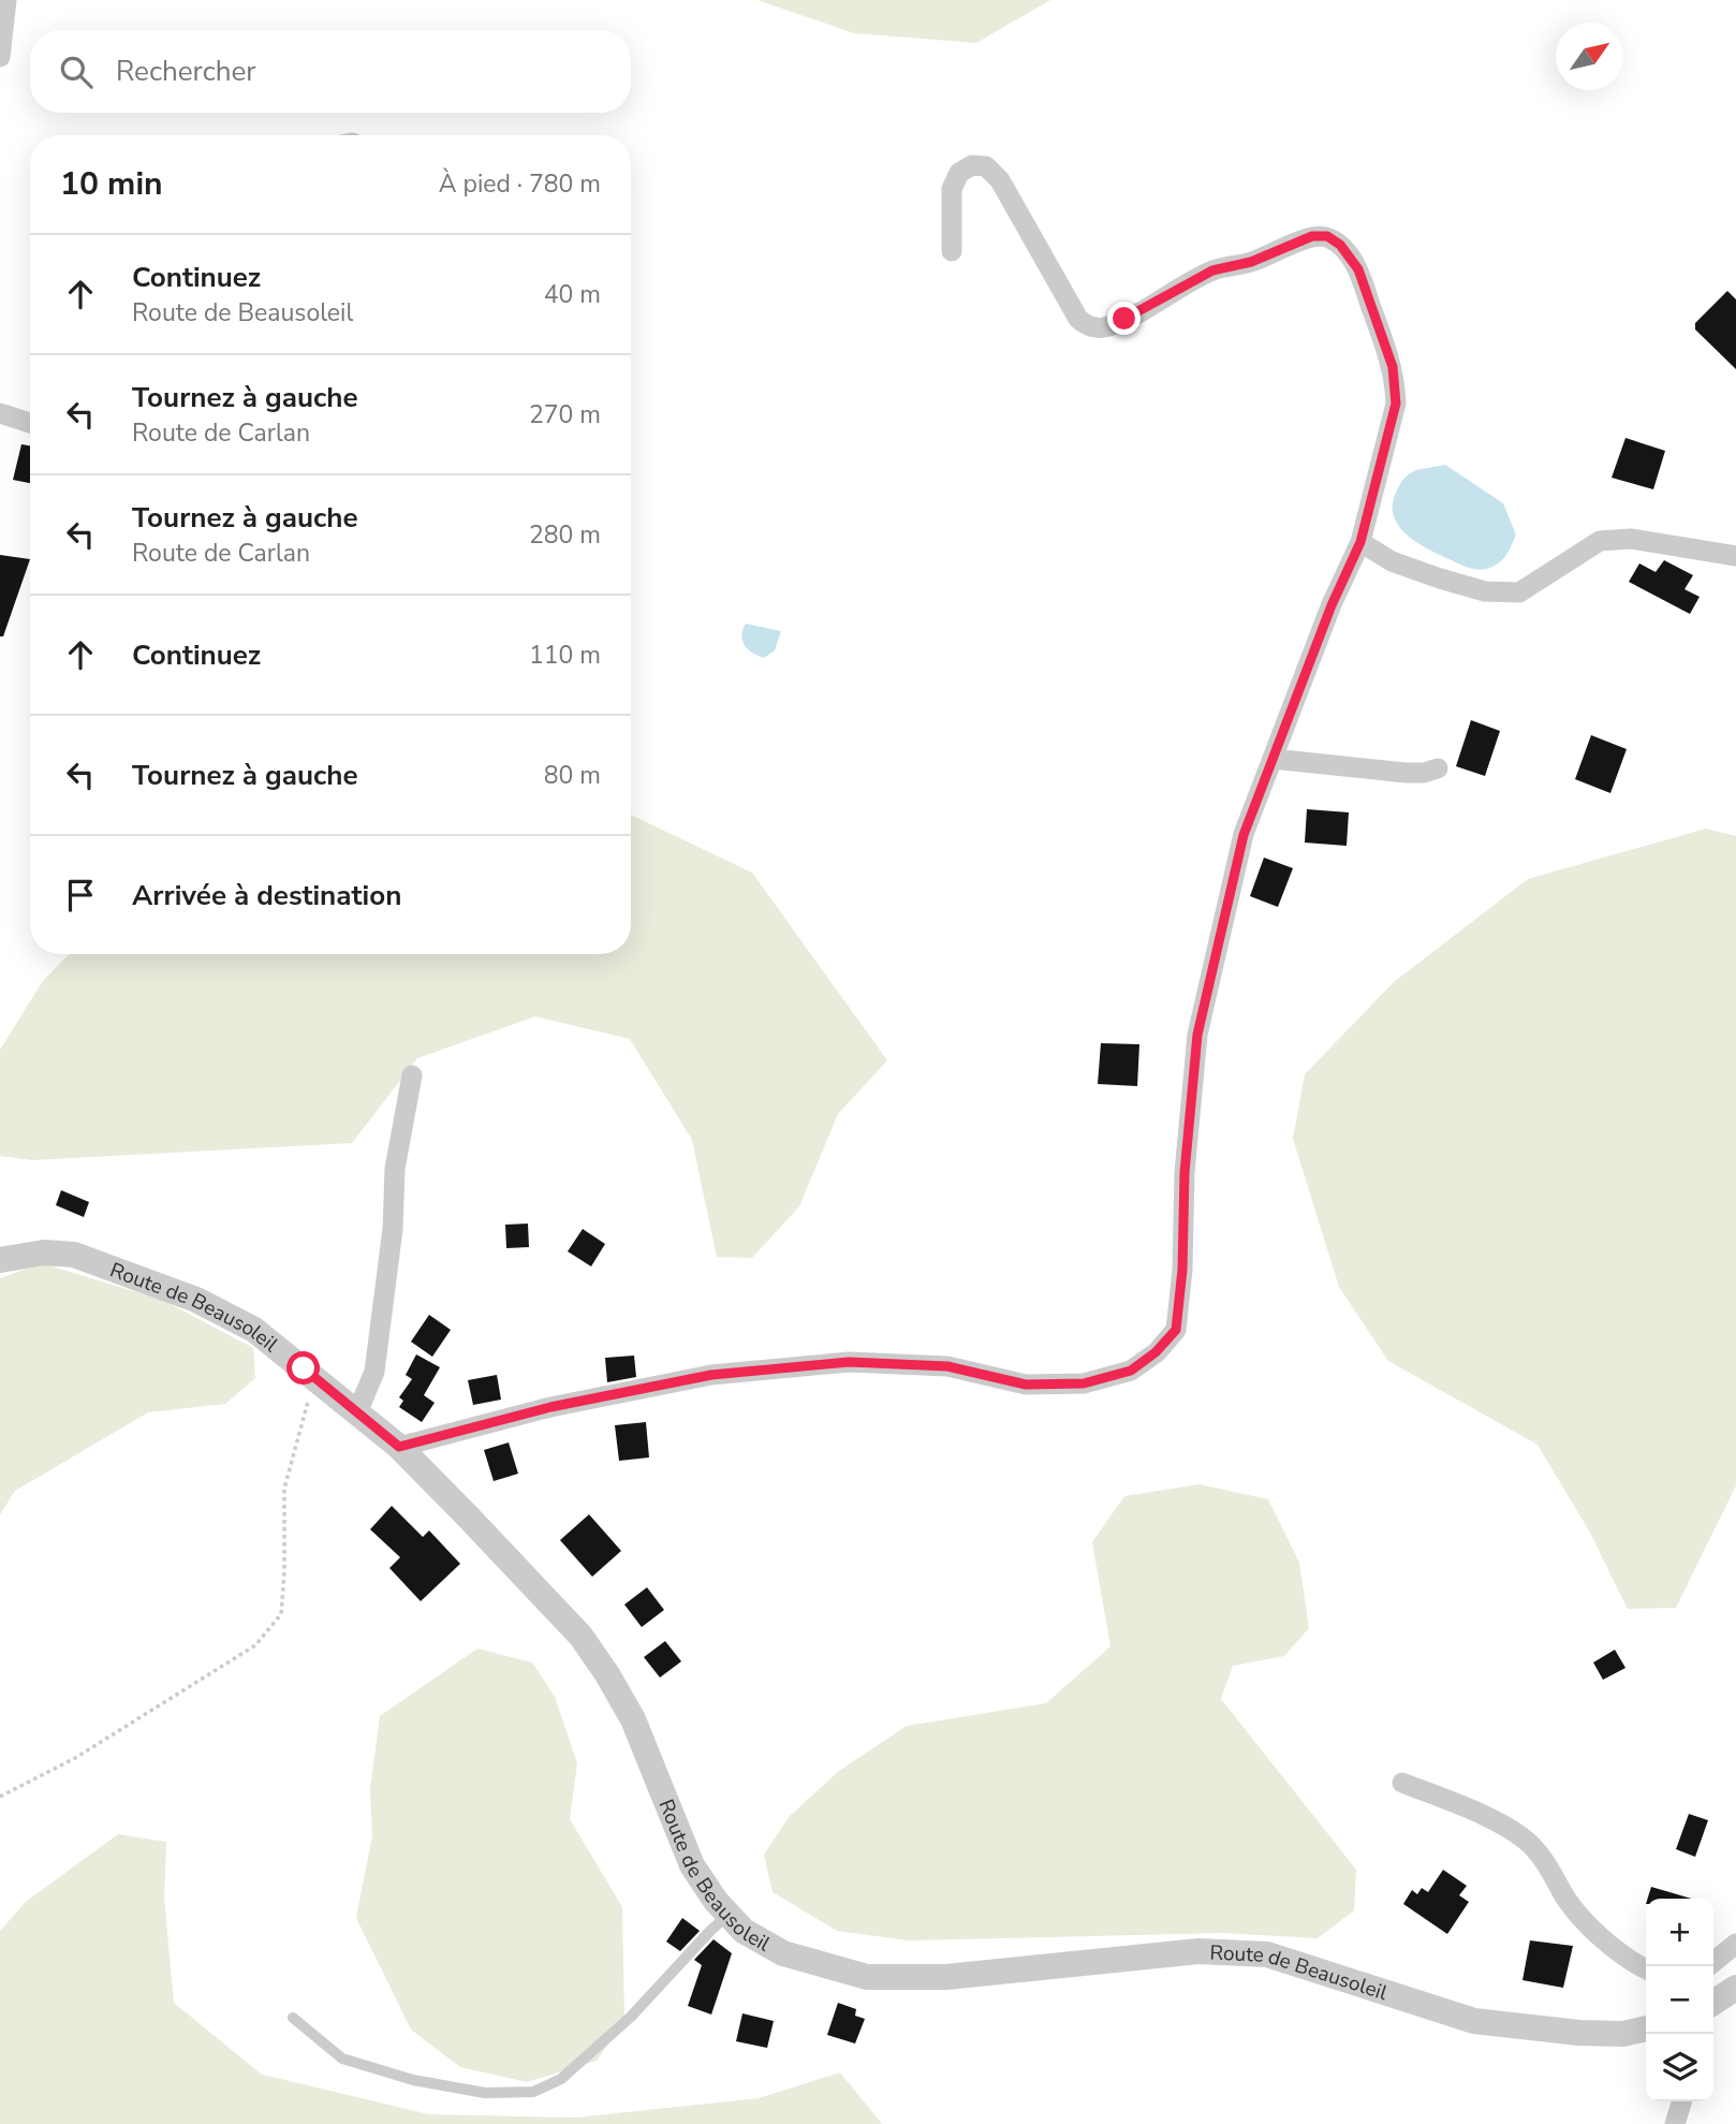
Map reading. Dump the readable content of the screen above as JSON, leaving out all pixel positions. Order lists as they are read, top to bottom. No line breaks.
{"streets":{"street":["Route de Beausoleil"]},"north":"top right","page":{"search":"Rechercher","heading":["10 min","À pied · 780 m"],"list":[["Continuez","Route de Beausoleil","40 m"],["Tournez à gauche","Route de Carlan","270 m"],["Tournez à gauche","Route de Carlan","280 m"],["Continuez","110 m"],["Tournez à gauche","80 m"],"Arrivée à destination"],"map_buttons":["+","−"]}}
